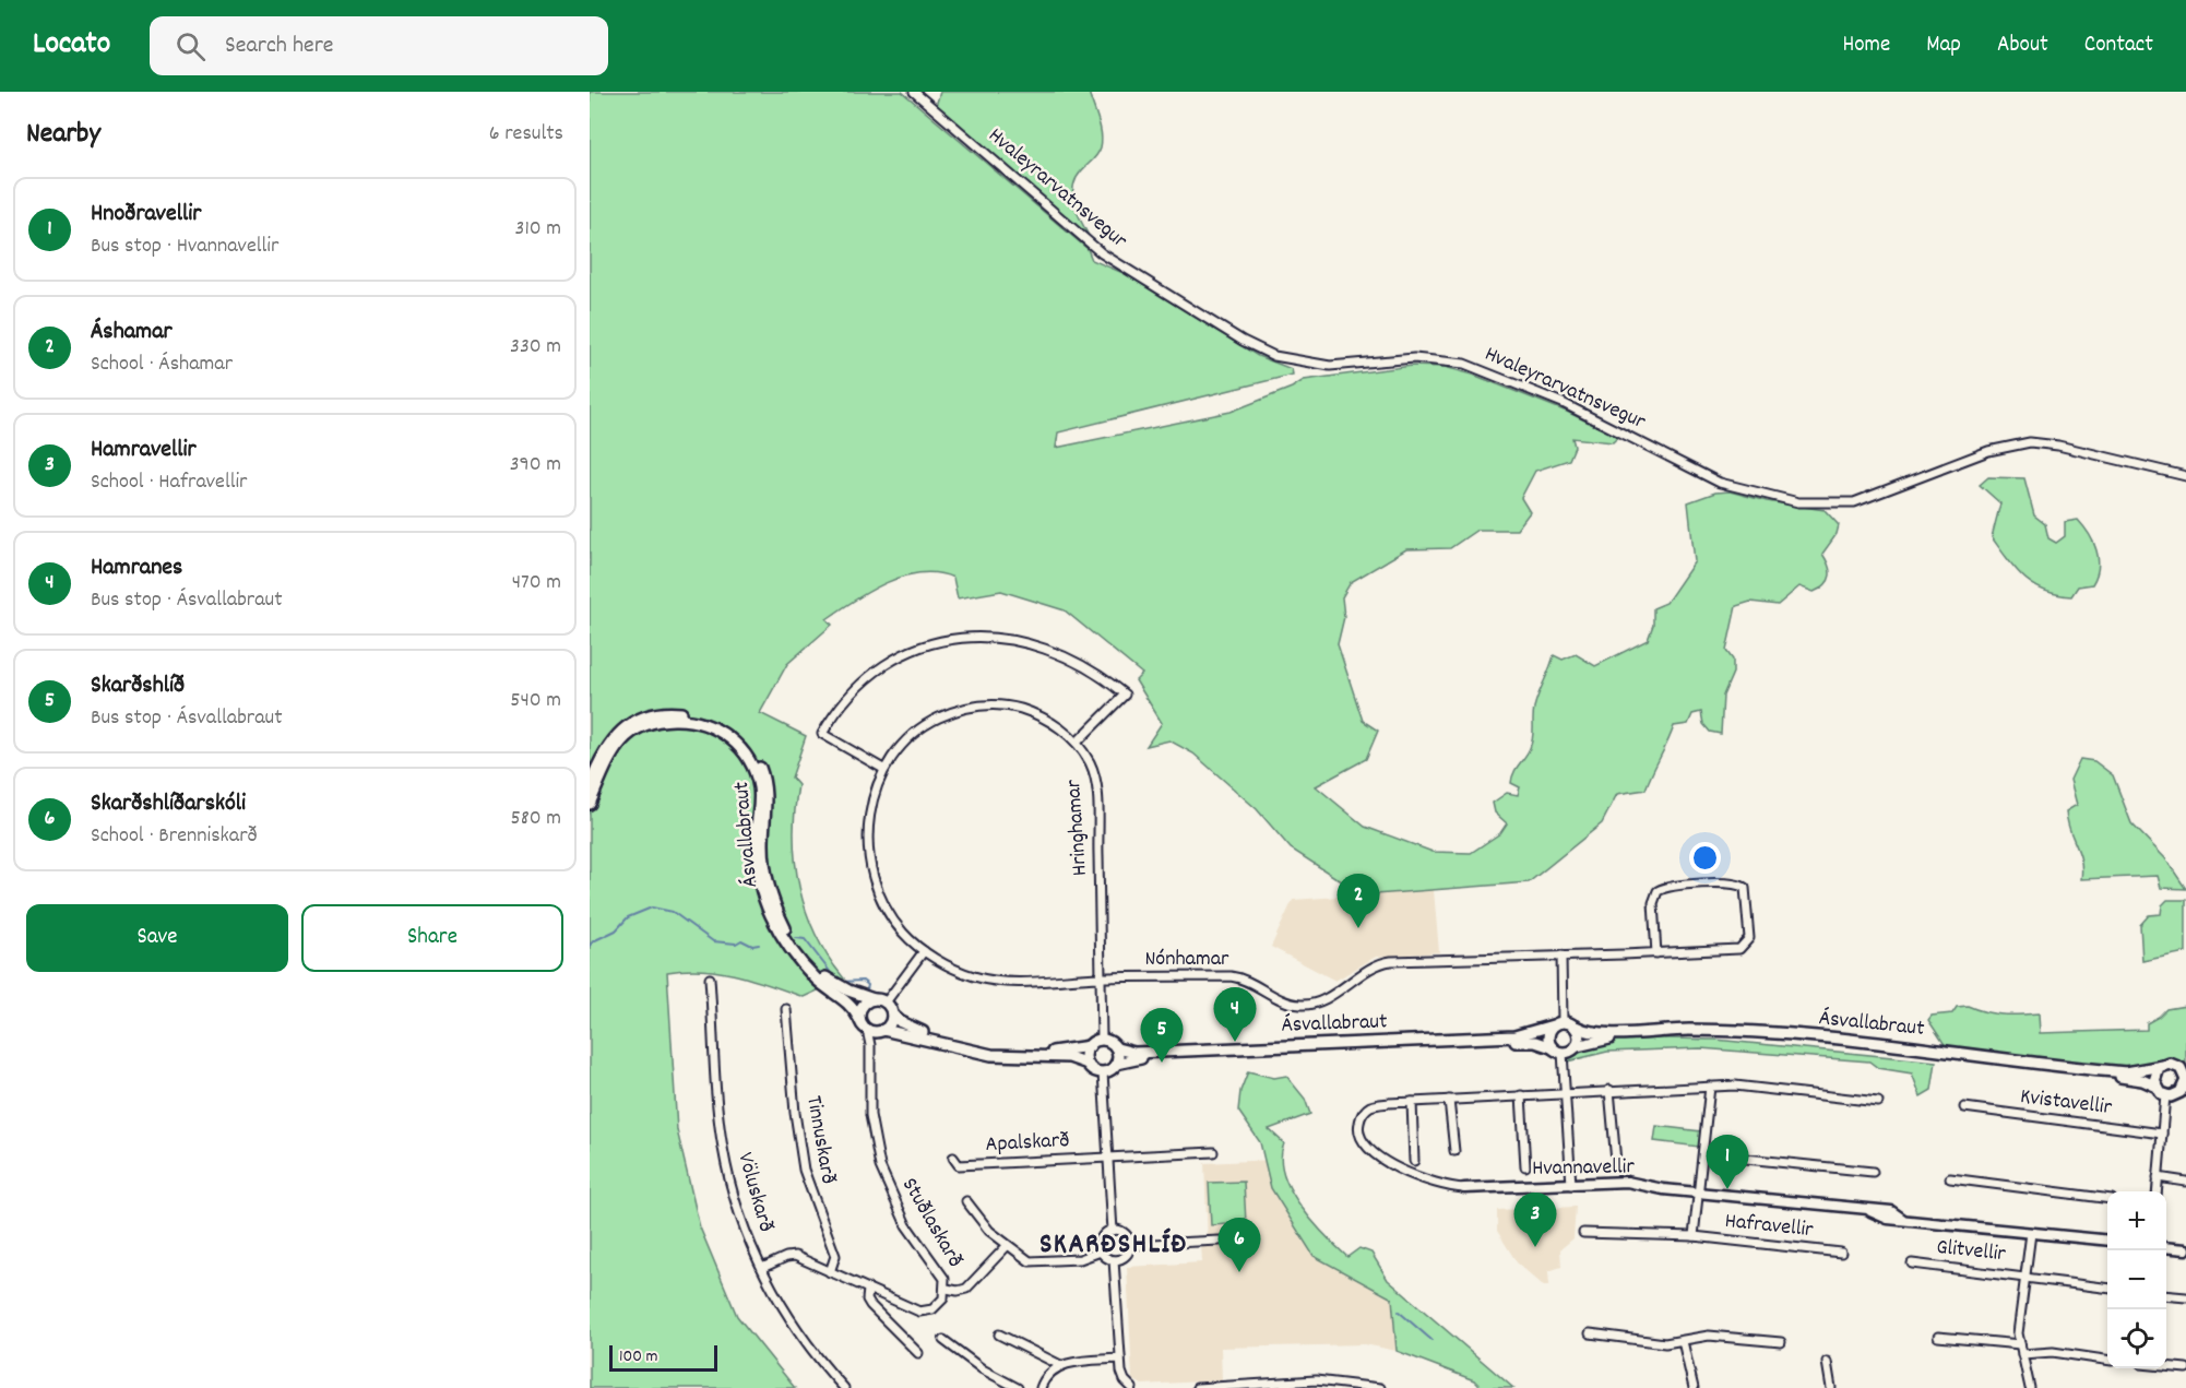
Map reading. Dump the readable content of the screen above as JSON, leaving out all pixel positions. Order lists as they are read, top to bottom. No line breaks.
{"streets":{"main road":["Ásvallabraut"],"street":["Hvaleyrarvatnsvegur","Hringhamar","Nónhamar","Kvistavellir","Tinnuskarð","Apalskarð","Hvannavellir","Völuskarð","Stuðlaskarð","Hafravellir","Glitvellir"]},"crossings":[["Hringhamar","Ásvallabraut"],["Hringhamar","Nónhamar"],["Ásvallabraut","Stuðlaskarð"],["Tinnuskarð","Stuðlaskarð"],["Hvannavellir","Hafravellir"],["Hvannavellir","Glitvellir"],["Völuskarð","Stuðlaskarð"]],"districts":["SKARÐSHLÍÐ"],"scale_bar":"100 m","page":{"header":"Locato","search":"Search here","nav":["Home","Map","About","Contact"],"heading":["Nearby","6 results"],"list":[{"mark":"1","name":"Hnoðravellir","note":"Bus stop · Hvannavellir","value":"310 m"},{"mark":"2","name":"Áshamar","note":"School · Áshamar","value":"330 m"},{"mark":"3","name":"Hamravellir","note":"School · Hafravellir","value":"390 m"},{"mark":"4","name":"Hamranes","note":"Bus stop · Ásvallabraut","value":"470 m"},{"mark":"5","name":"Skarðshlíð","note":"Bus stop · Ásvallabraut","value":"540 m"},{"mark":"6","name":"Skarðshlíðarskóli","note":"School · Brenniskarð","value":"580 m"}],"pins":["2","4","5","1","3","6"],"buttons":["Save","Share"],"map_buttons":["+","−"],"scale":"100 m"}}
